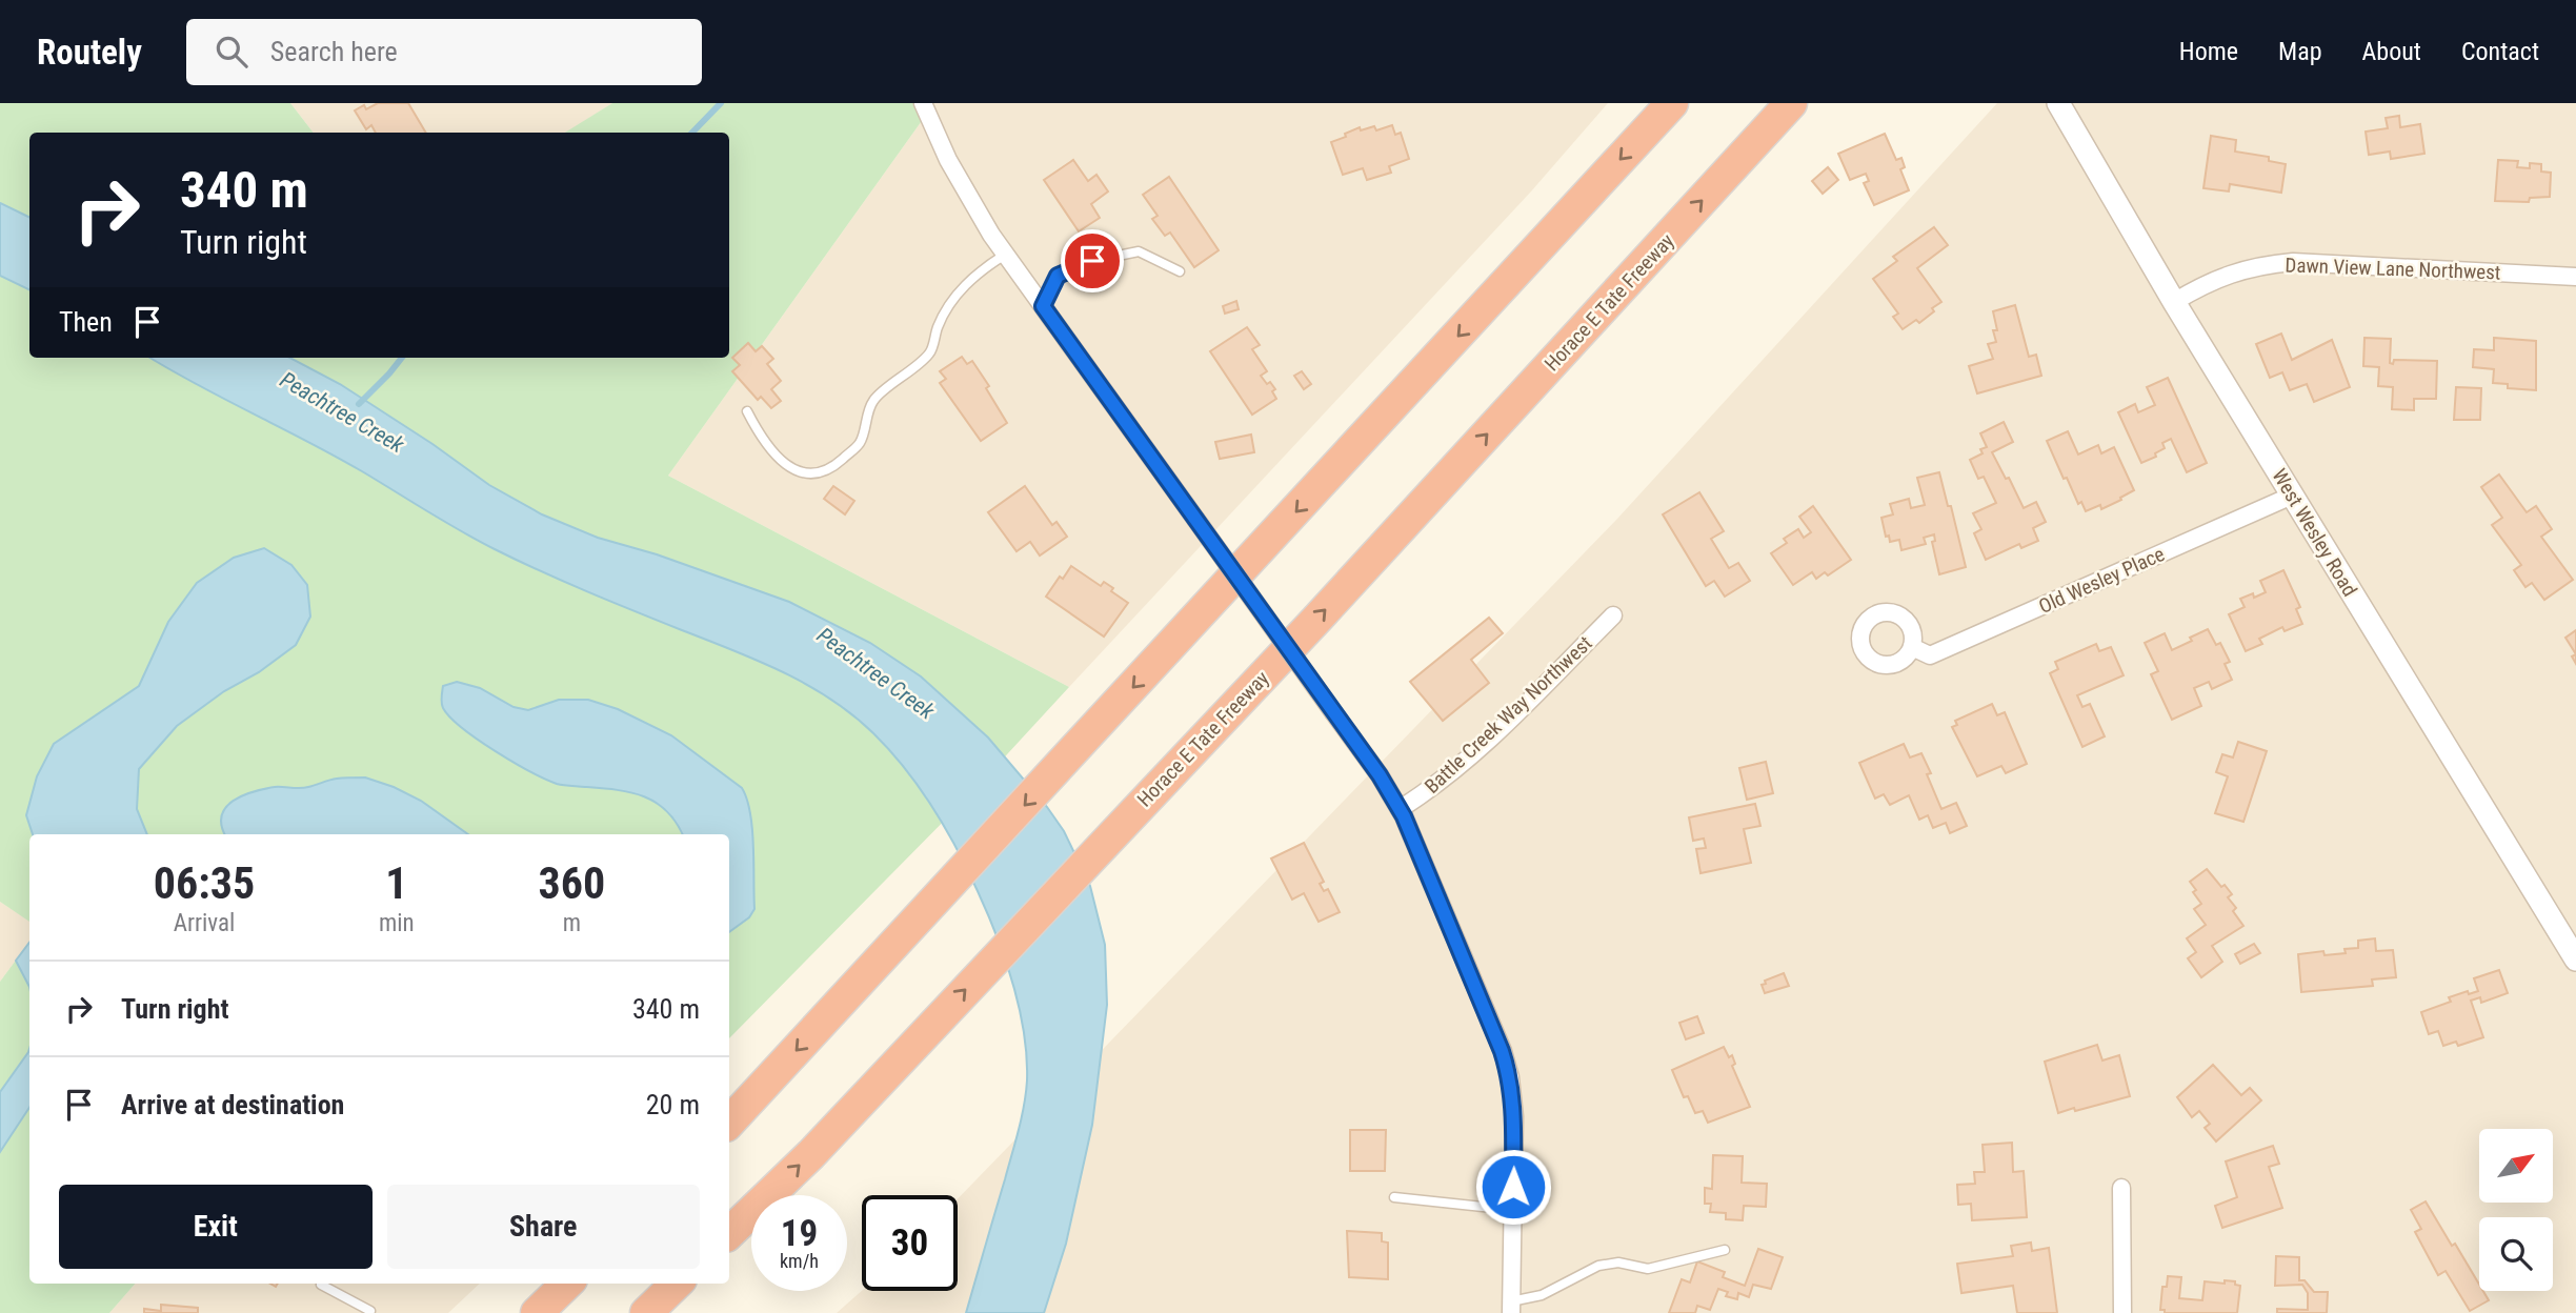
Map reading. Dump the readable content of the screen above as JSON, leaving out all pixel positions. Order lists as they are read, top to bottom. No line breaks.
{"streets":{"highway":["Horace E Tate Freeway"],"street":["Dawn View Lane Northwest","West Wesley Road","Old Wesley Place","Battle Creek Way Northwest"]},"crossings":[["Dawn View Lane Northwest","West Wesley Road"],["West Wesley Road","Old Wesley Place"]],"water":["Peachtree Creek"],"north":"top right","page":{"header":"Routely","search":"Search here","nav":["Home","Map","About","Contact"],"turn":["340 m","Turn right"],"then":"Then","eta":["06:35","Arrival","1","min","360","m"],"list":[{"name":"Turn right","value":"340 m"},{"name":"Arrive at destination","value":"20 m"}],"buttons":["Exit","Share"],"speed":"19 km/h","limit":"30"}}
